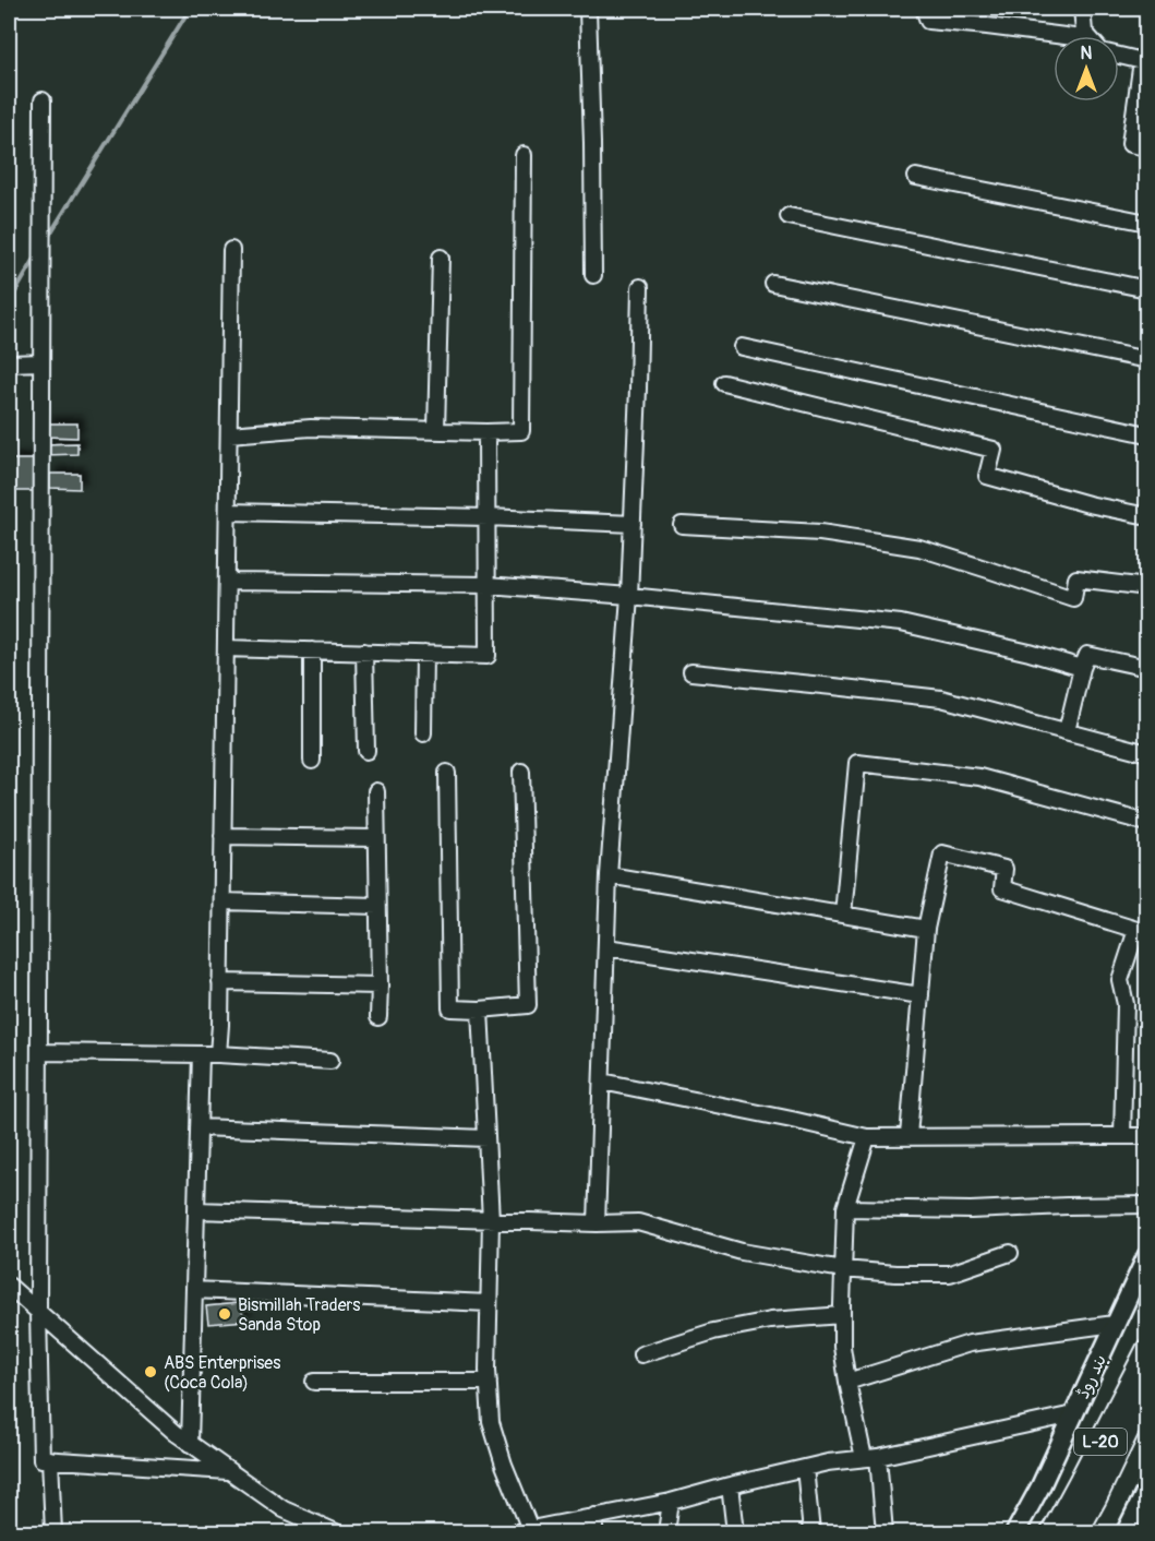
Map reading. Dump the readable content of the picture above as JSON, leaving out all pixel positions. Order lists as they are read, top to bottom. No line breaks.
{"streets":{"highway":["L-20"],"main road":["بند روڈ"]},"places":["Bismillah Traders Sanda Stop","ABS Enterprises (Coca Cola)"],"north":"top"}
